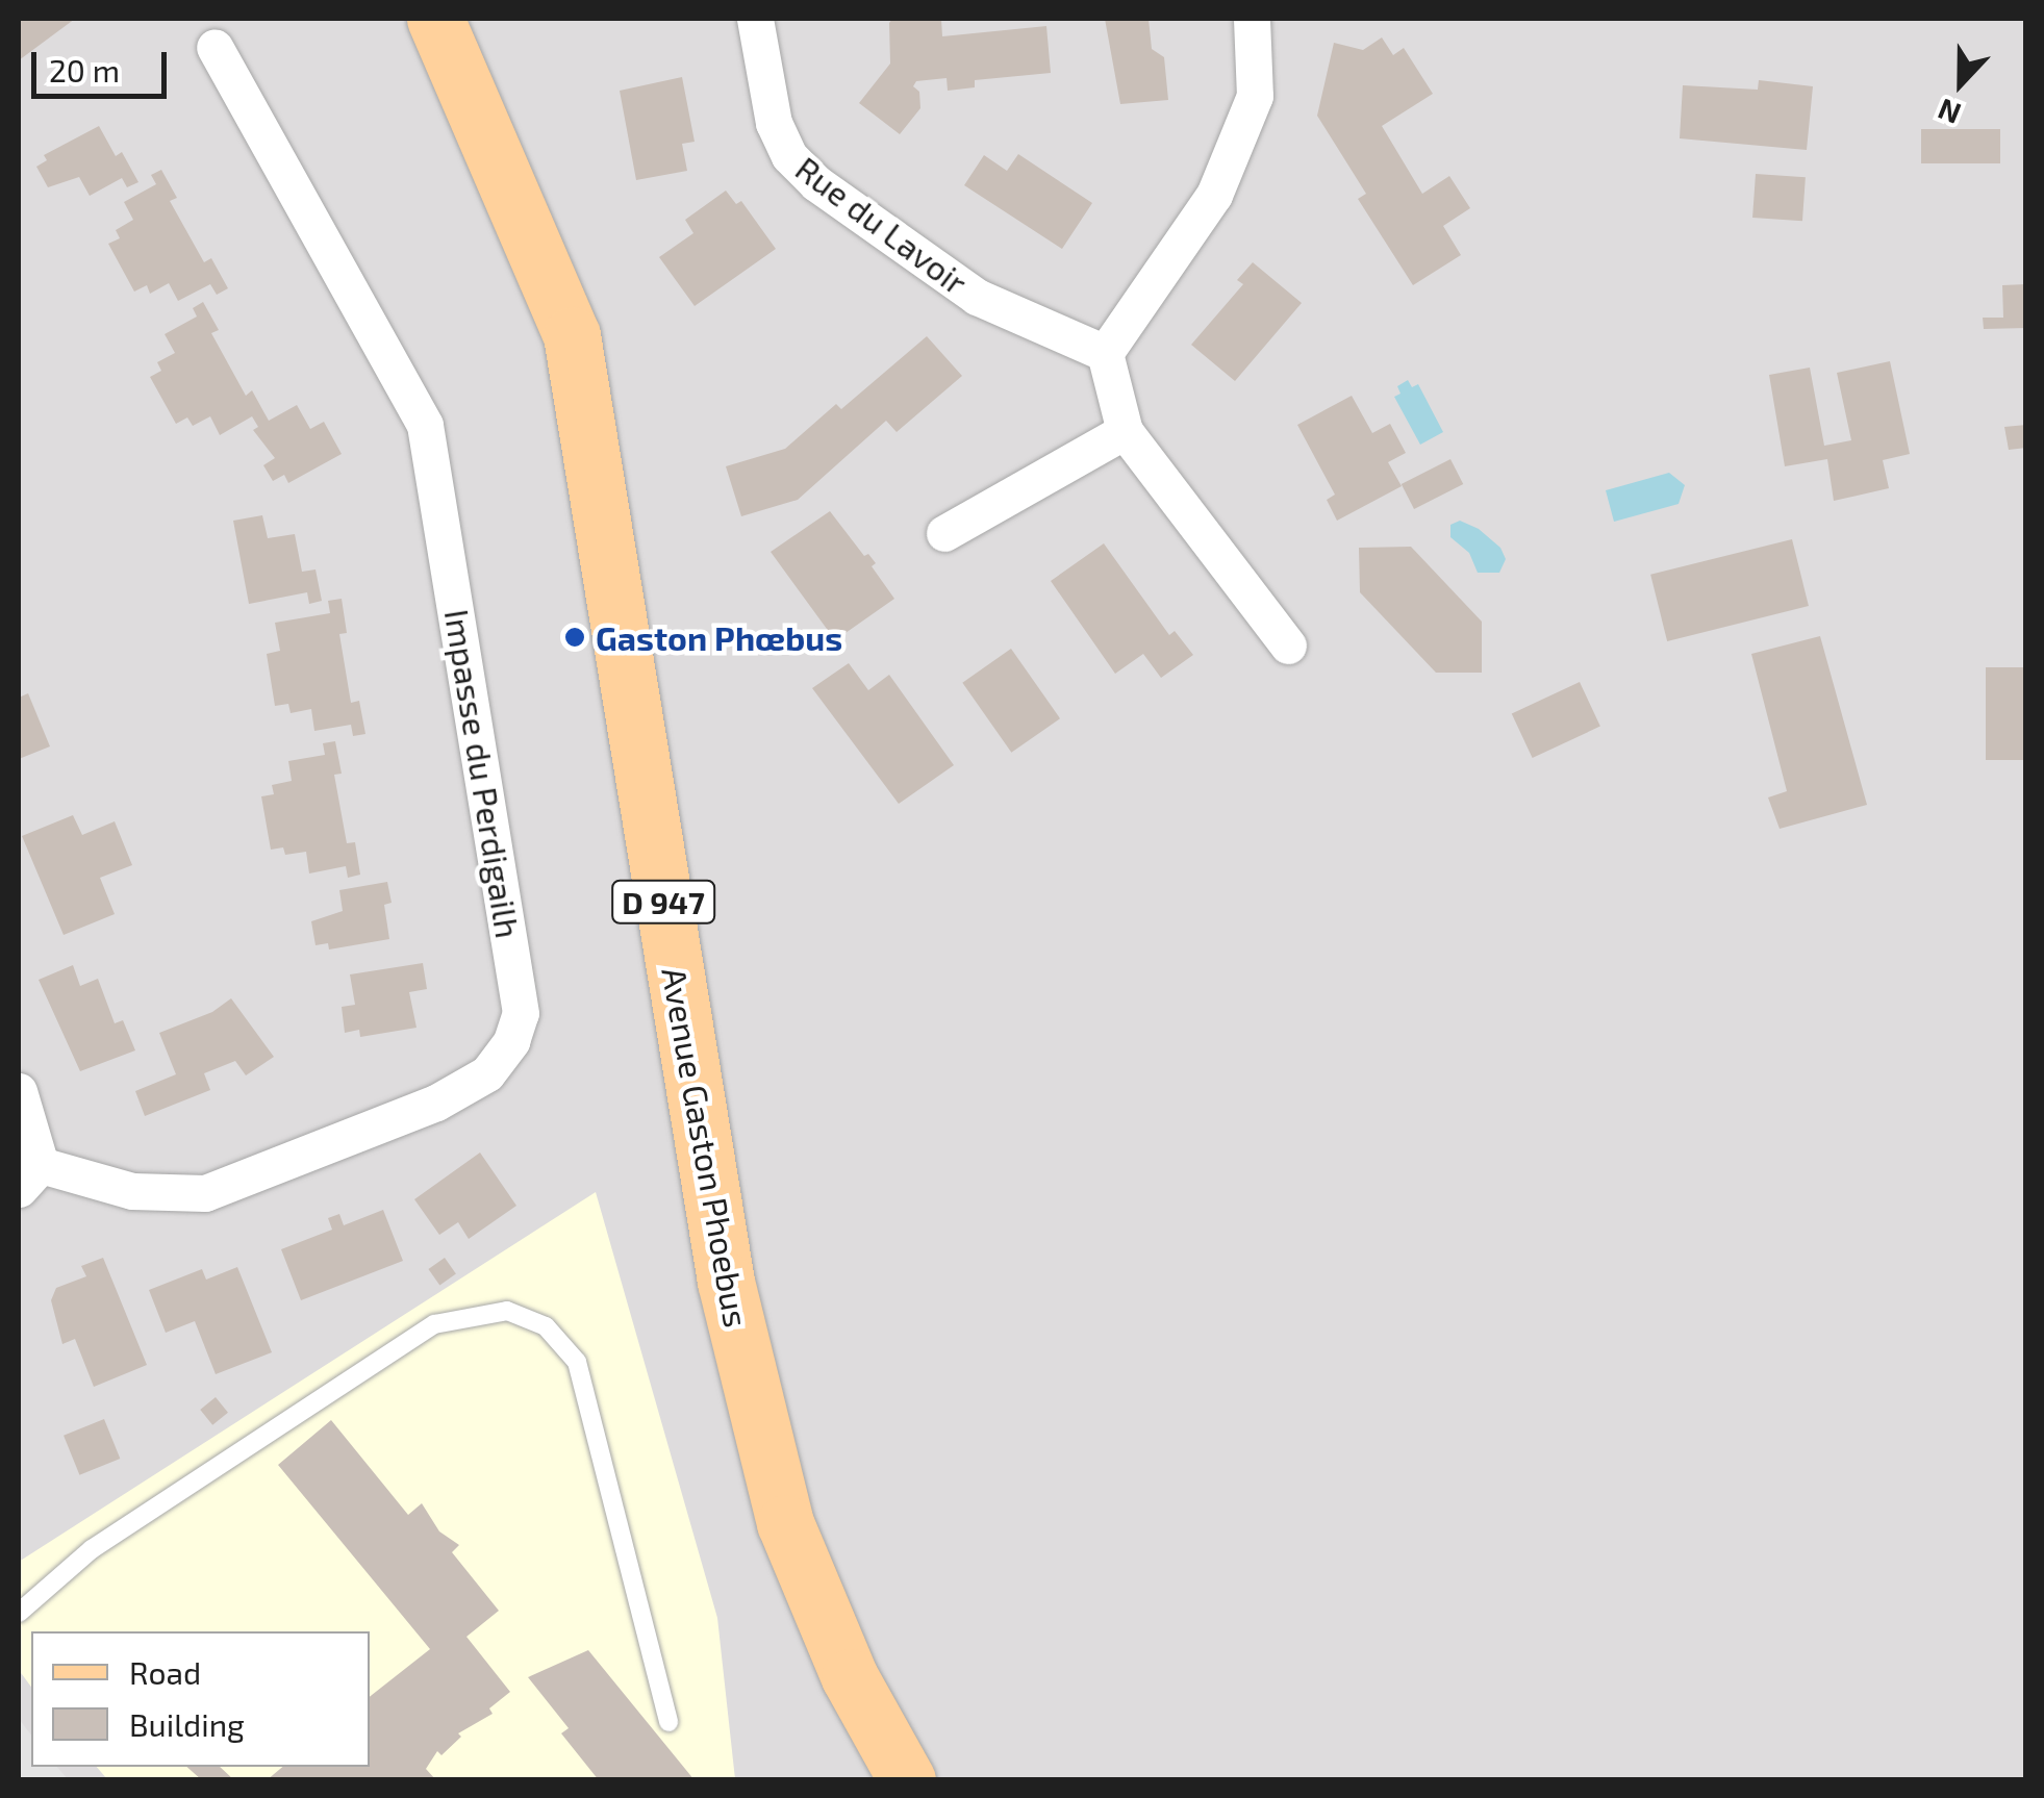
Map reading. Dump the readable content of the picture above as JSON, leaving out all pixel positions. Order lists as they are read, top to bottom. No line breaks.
{"streets":{"main road":["D 947","Avenue Gaston Phoebus"],"street":["Rue du Lavoir","Impasse du Perdigailh"]},"places":["Gaston Phœbus"],"legend":["Road","Building"],"scale_bar":"20 m","north":"bottom"}
